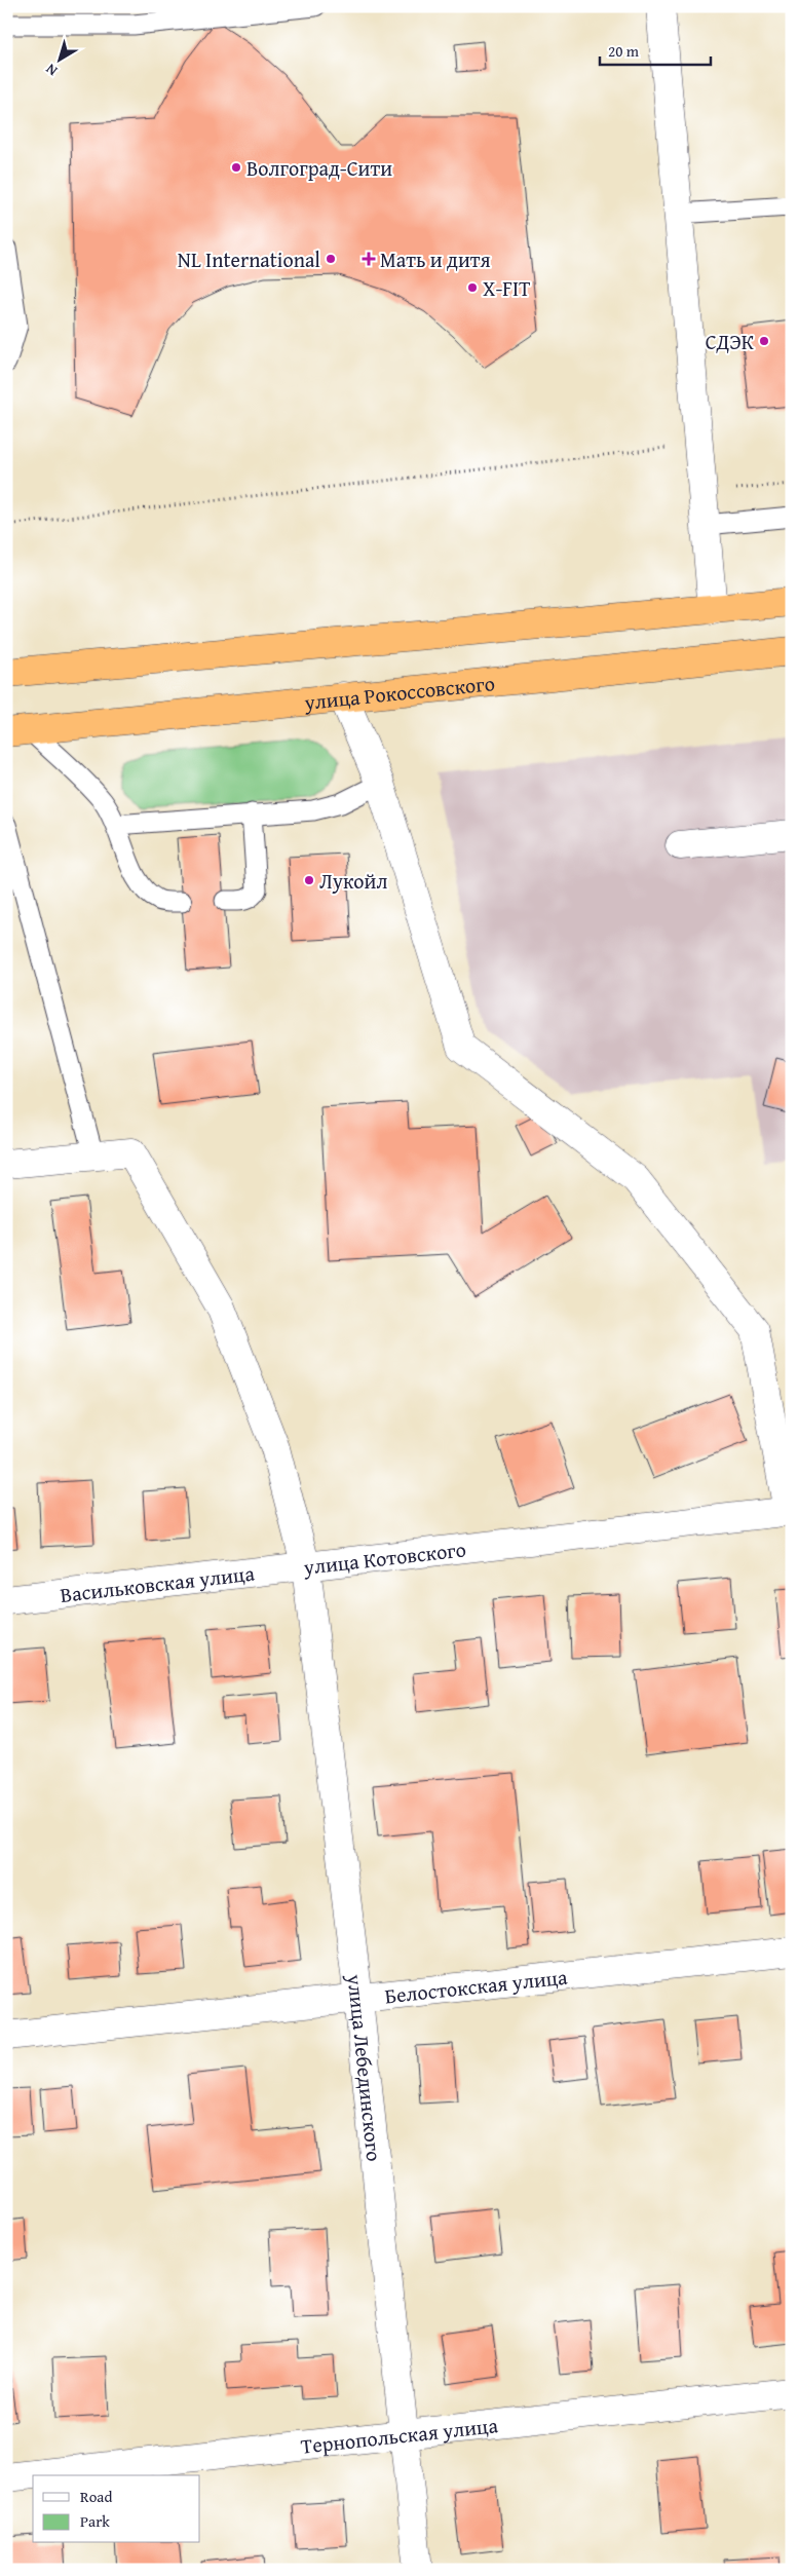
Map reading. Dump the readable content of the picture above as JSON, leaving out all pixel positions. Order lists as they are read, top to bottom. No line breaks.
{"streets":{"highway":["улица Рокоссовского"],"street":["улица Котовского","Васильковская улица","Белостокская улица","улица Лебединского","Тернопольская улица"]},"crossings":[["улица Котовского","Васильковская улица"],["улица Котовского","улица Лебединского"],["Васильковская улица","улица Лебединского"],["Белостокская улица","улица Лебединского"],["улица Лебединского","Тернопольская улица"]],"places":{"other":["Волгоград-Сити","NL International","X-FIT","СДЭК","Лукойл"],"health":["Мать и дитя"]},"legend":["Road","Park"],"scale_bar":"20 m","north":"bottom left"}
